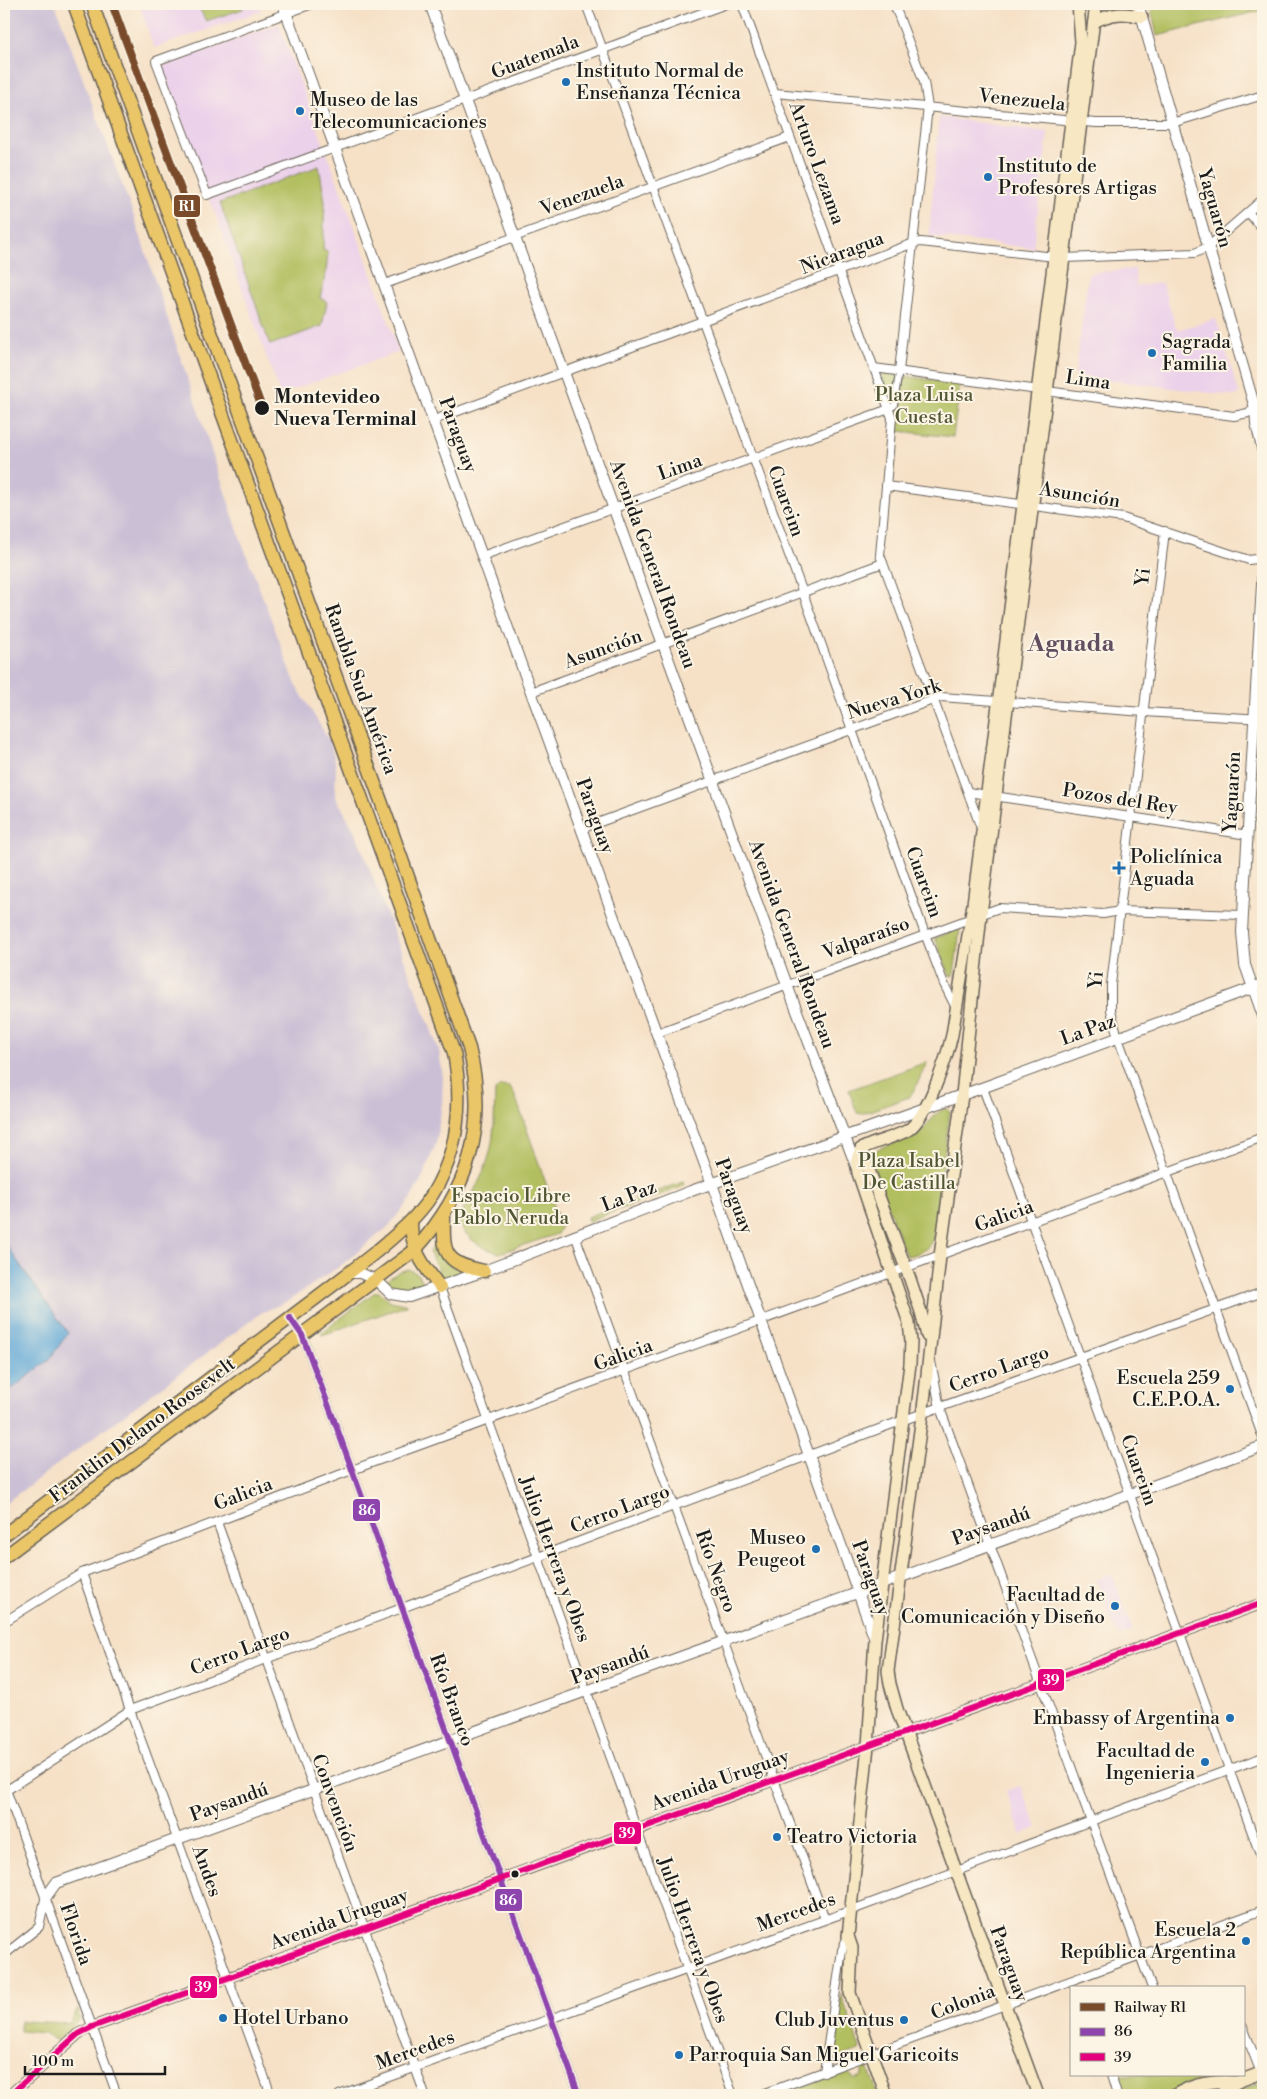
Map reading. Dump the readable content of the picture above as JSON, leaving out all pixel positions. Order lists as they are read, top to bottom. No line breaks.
{"streets":{"main road":["Paraguay","Avenida General Rondeau","Rambla Sud América","Franklin Delano Roosevelt"],"street":["Guatemala","Venezuela","Arturo Lezama","Yaguarón","Nicaragua","Lima","Asunción","Cuareim","Yi","Nueva York","Pozos del Rey","Valparaíso","La Paz","Galicia","Cerro Largo","Paysandú","Julio Herrera y Obes","Río Negro","Río Branco","Avenida Uruguay","Convención","Andes","Mercedes","Florida","Colonia"]},"crossings":[["Guatemala","Paraguay"],["Guatemala","Cuareim"],["Guatemala","Avenida General Rondeau"],["Venezuela","Arturo Lezama"],["Venezuela","Yaguarón"],["Venezuela","Paraguay"],["Venezuela","Cuareim"],["Venezuela","Avenida General Rondeau"],["Arturo Lezama","Nicaragua"],["Arturo Lezama","Lima"],["Arturo Lezama","Asunción"],["Yaguarón","Nicaragua"],["Yaguarón","Lima"],["Yaguarón","Nueva York"],["Yaguarón","Pozos del Rey"],["Yaguarón","Valparaíso"],["Yaguarón","La Paz"],["Nicaragua","Paraguay"],["Nicaragua","Cuareim"],["Nicaragua","Avenida General Rondeau"],["Lima","Paraguay"],["Lima","Cuareim"],["Lima","Avenida General Rondeau"],["Paraguay","Asunción"],["Paraguay","Avenida General Rondeau"],["Paraguay","Nueva York"],["Paraguay","Valparaíso"],["Paraguay","La Paz"],["Paraguay","Galicia"],["Paraguay","Cerro Largo"],["Paraguay","Paysandú"],["Paraguay","Avenida Uruguay"],["Paraguay","Mercedes"],["Paraguay","Colonia"],["Asunción","Cuareim"],["Asunción","Avenida General Rondeau"],["Asunción","Yi"],["Cuareim","Nueva York"],["Cuareim","Valparaíso"],["Cuareim","La Paz"],["Cuareim","Galicia"],["Cuareim","Cerro Largo"],["Cuareim","Paysandú"],["Cuareim","Avenida Uruguay"],["Cuareim","Mercedes"],["Avenida General Rondeau","Nueva York"],["Avenida General Rondeau","Valparaíso"],["Avenida General Rondeau","La Paz"],["Avenida General Rondeau","Galicia"],["Avenida General Rondeau","Cerro Largo"],["Avenida General Rondeau","Paysandú"],["Avenida General Rondeau","Avenida Uruguay"],["Avenida General Rondeau","Mercedes"],["Yi","Nueva York"],["Yi","Pozos del Rey"],["Yi","Valparaíso"],["Yi","La Paz"],["Yi","Galicia"],["Yi","Cerro Largo"],["Rambla Sud América","La Paz"],["Rambla Sud América","Franklin Delano Roosevelt"],["Rambla Sud América","Río Branco"],["La Paz","Julio Herrera y Obes"],["La Paz","Río Negro"],["Galicia","Julio Herrera y Obes"],["Galicia","Río Negro"],["Galicia","Río Branco"],["Galicia","Convención"],["Galicia","Andes"],["Cerro Largo","Julio Herrera y Obes"],["Cerro Largo","Río Negro"],["Cerro Largo","Río Branco"],["Cerro Largo","Convención"],["Cerro Largo","Andes"],["Cerro Largo","Florida"],["Franklin Delano Roosevelt","Río Branco"],["Paysandú","Julio Herrera y Obes"],["Paysandú","Río Negro"],["Paysandú","Río Branco"],["Paysandú","Convención"],["Paysandú","Andes"],["Paysandú","Florida"],["Julio Herrera y Obes","Avenida Uruguay"],["Julio Herrera y Obes","Mercedes"],["Río Negro","Avenida Uruguay"],["Río Negro","Mercedes"],["Río Branco","Avenida Uruguay"],["Río Branco","Mercedes"],["Avenida Uruguay","Convención"],["Avenida Uruguay","Andes"],["Avenida Uruguay","Florida"],["Convención","Mercedes"]],"districts":["Aguada"],"parks":["Plaza Luisa Cuesta","Plaza Isabel De Castilla","Espacio Libre Pablo Neruda"],"places":{"other":["Instituto Normal de Enseñanza Técnica","Museo de las Telecomunicaciones","Instituto de Profesores Artigas","Sagrada Familia","Montevideo Nueva Terminal","Escuela 259 C.E.P.O.A.","Museo Peugeot","Facultad de Comunicación y Diseño","Embassy of Argentina","Facultad de Ingenieria","Teatro Victoria","Escuela 2 República Argentina","Hotel Urbano","Club Juventus","Parroquia San Miguel Garicoits"],"health":["Policlínica Aguada"]},"lines":["rail line R1","transit line 86","transit line 39"],"legend":["Railway R1","86","39"],"scale_bar":"100 m"}
